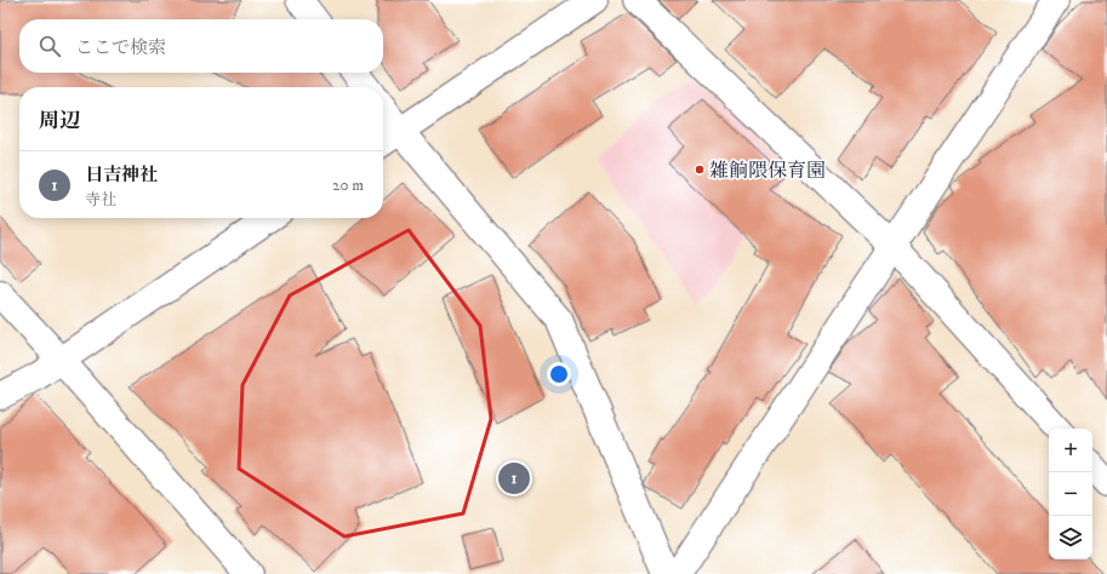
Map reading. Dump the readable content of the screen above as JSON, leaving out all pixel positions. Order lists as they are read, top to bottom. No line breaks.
{"places":["雑餉隈保育園"],"page":{"search":"ここで検索","heading":"周辺","list":[{"mark":"1","name":"日吉神社","note":"寺社","value":"20 m"}],"map_buttons":["+","−"],"pins":"1"}}
